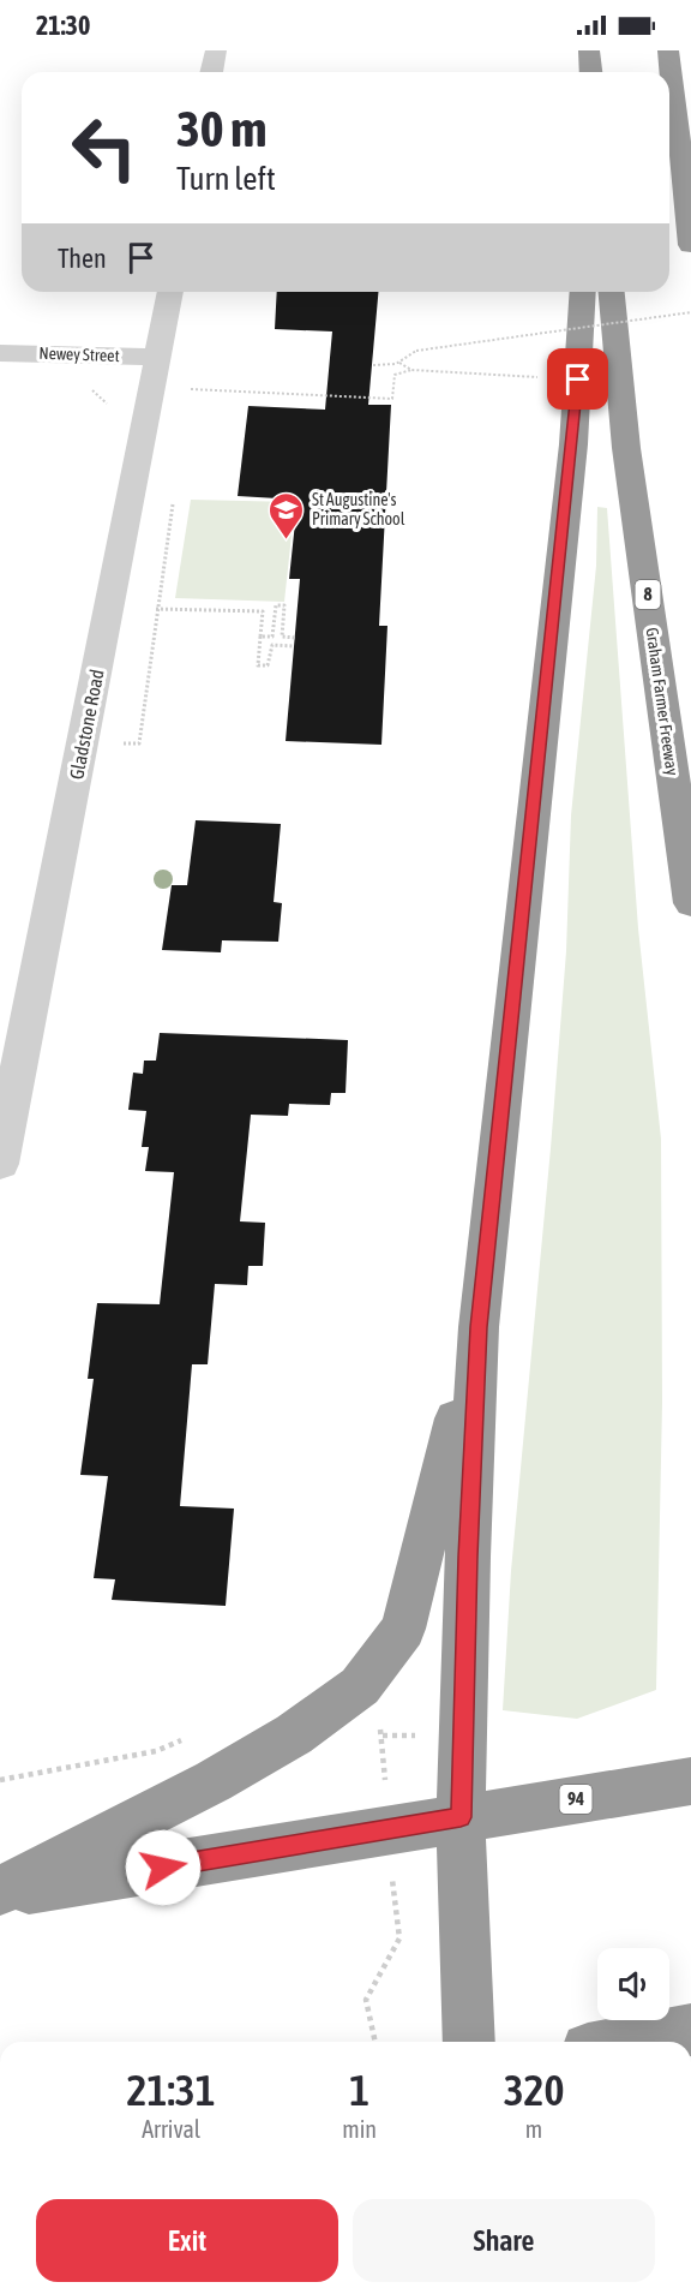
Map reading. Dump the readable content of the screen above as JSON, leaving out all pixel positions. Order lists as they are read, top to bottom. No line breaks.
{"streets":{"highway":["8","Graham Farmer Freeway","94"],"street":["Newey Street","Gladstone Road"]},"crossings":[["Newey Street","Gladstone Road"]],"places":{"school or university":["St Augustine's Primary School"]},"page":{"status":"21:30","turn":["30 m","Turn left"],"then":"Then","eta":["21:31","Arrival","1","min","320","m"],"buttons":["Exit","Share"]}}
